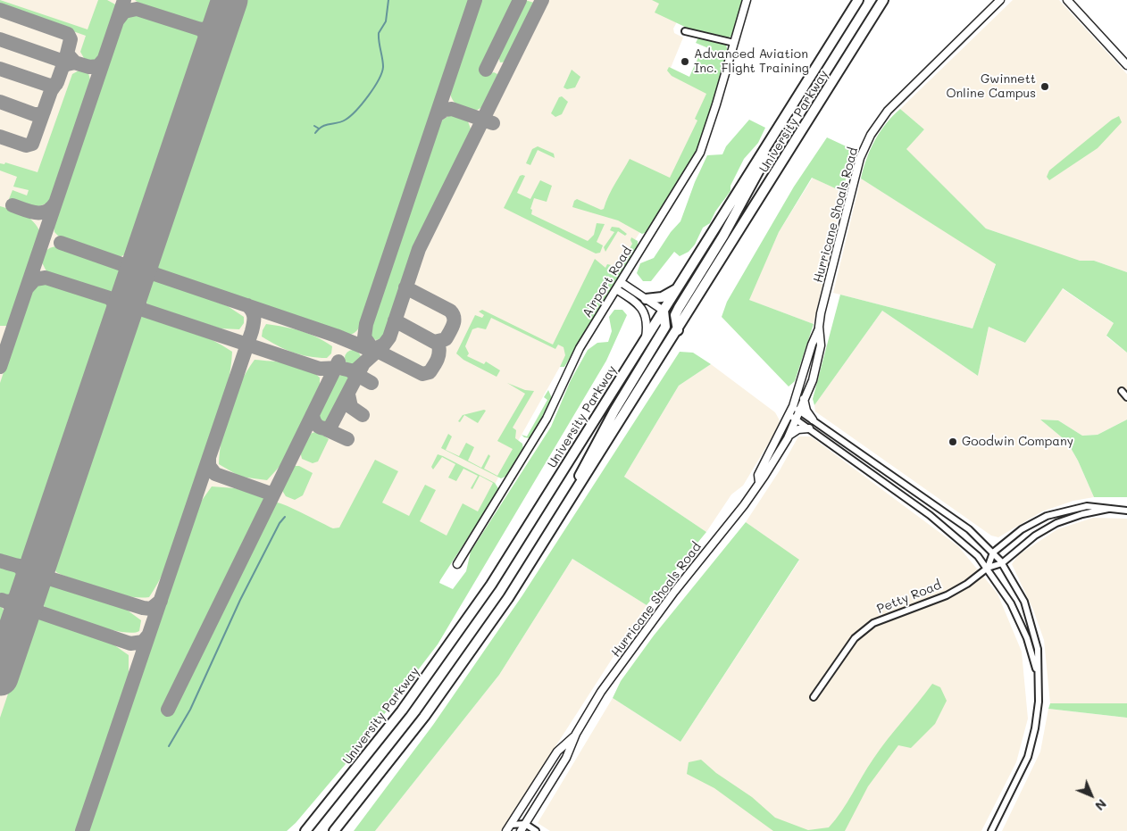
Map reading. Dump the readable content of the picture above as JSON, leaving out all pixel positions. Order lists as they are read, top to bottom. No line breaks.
{"streets":{"highway":["University Parkway"],"street":["Hurricane Shoals Road","Airport Road","Petty Road"]},"places":["Advanced Aviation Inc. Flight Training","Gwinnett Online Campus","Goodwin Company"],"north":"bottom right"}
